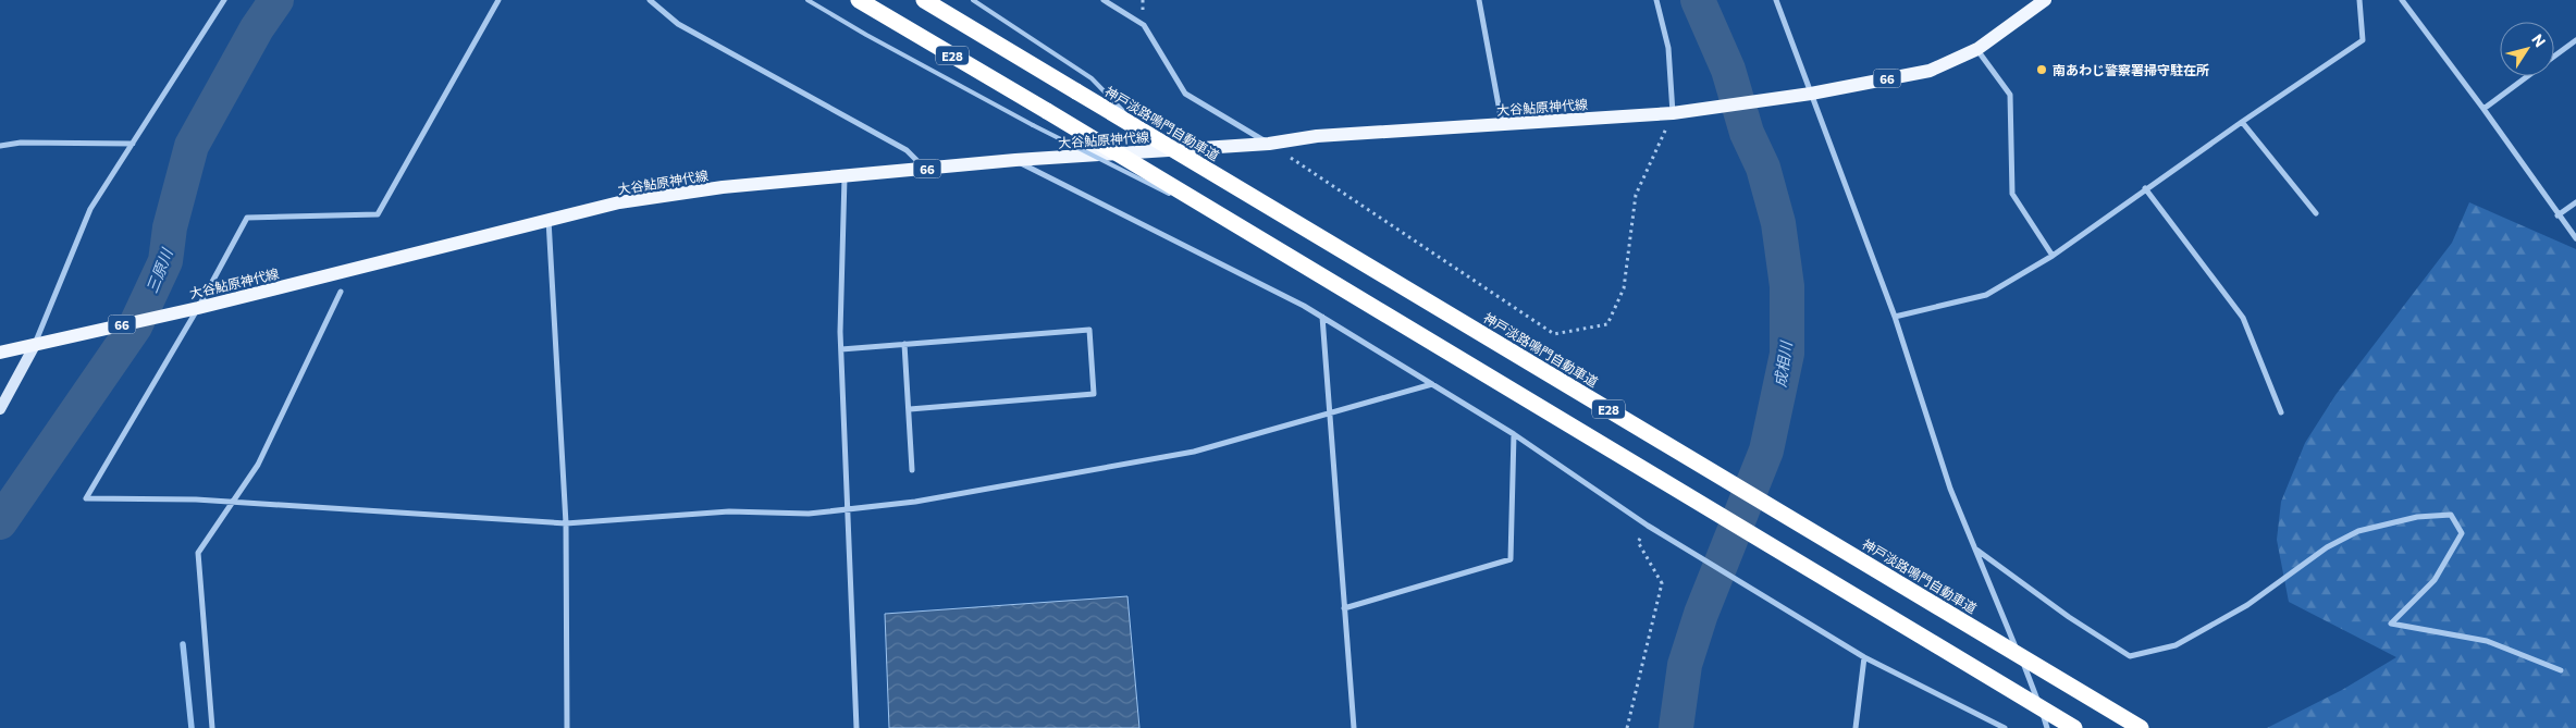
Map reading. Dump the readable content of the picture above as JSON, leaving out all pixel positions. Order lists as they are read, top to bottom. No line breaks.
{"streets":{"highway":["E28","神戸淡路鳴門自動車道"],"main road":["66","大谷鮎原神代線"]},"crossings":[["66","大谷鮎原神代線"]],"water":["三原川","成相川"],"places":["南あわじ警察署掃守駐在所"],"north":"top right"}
